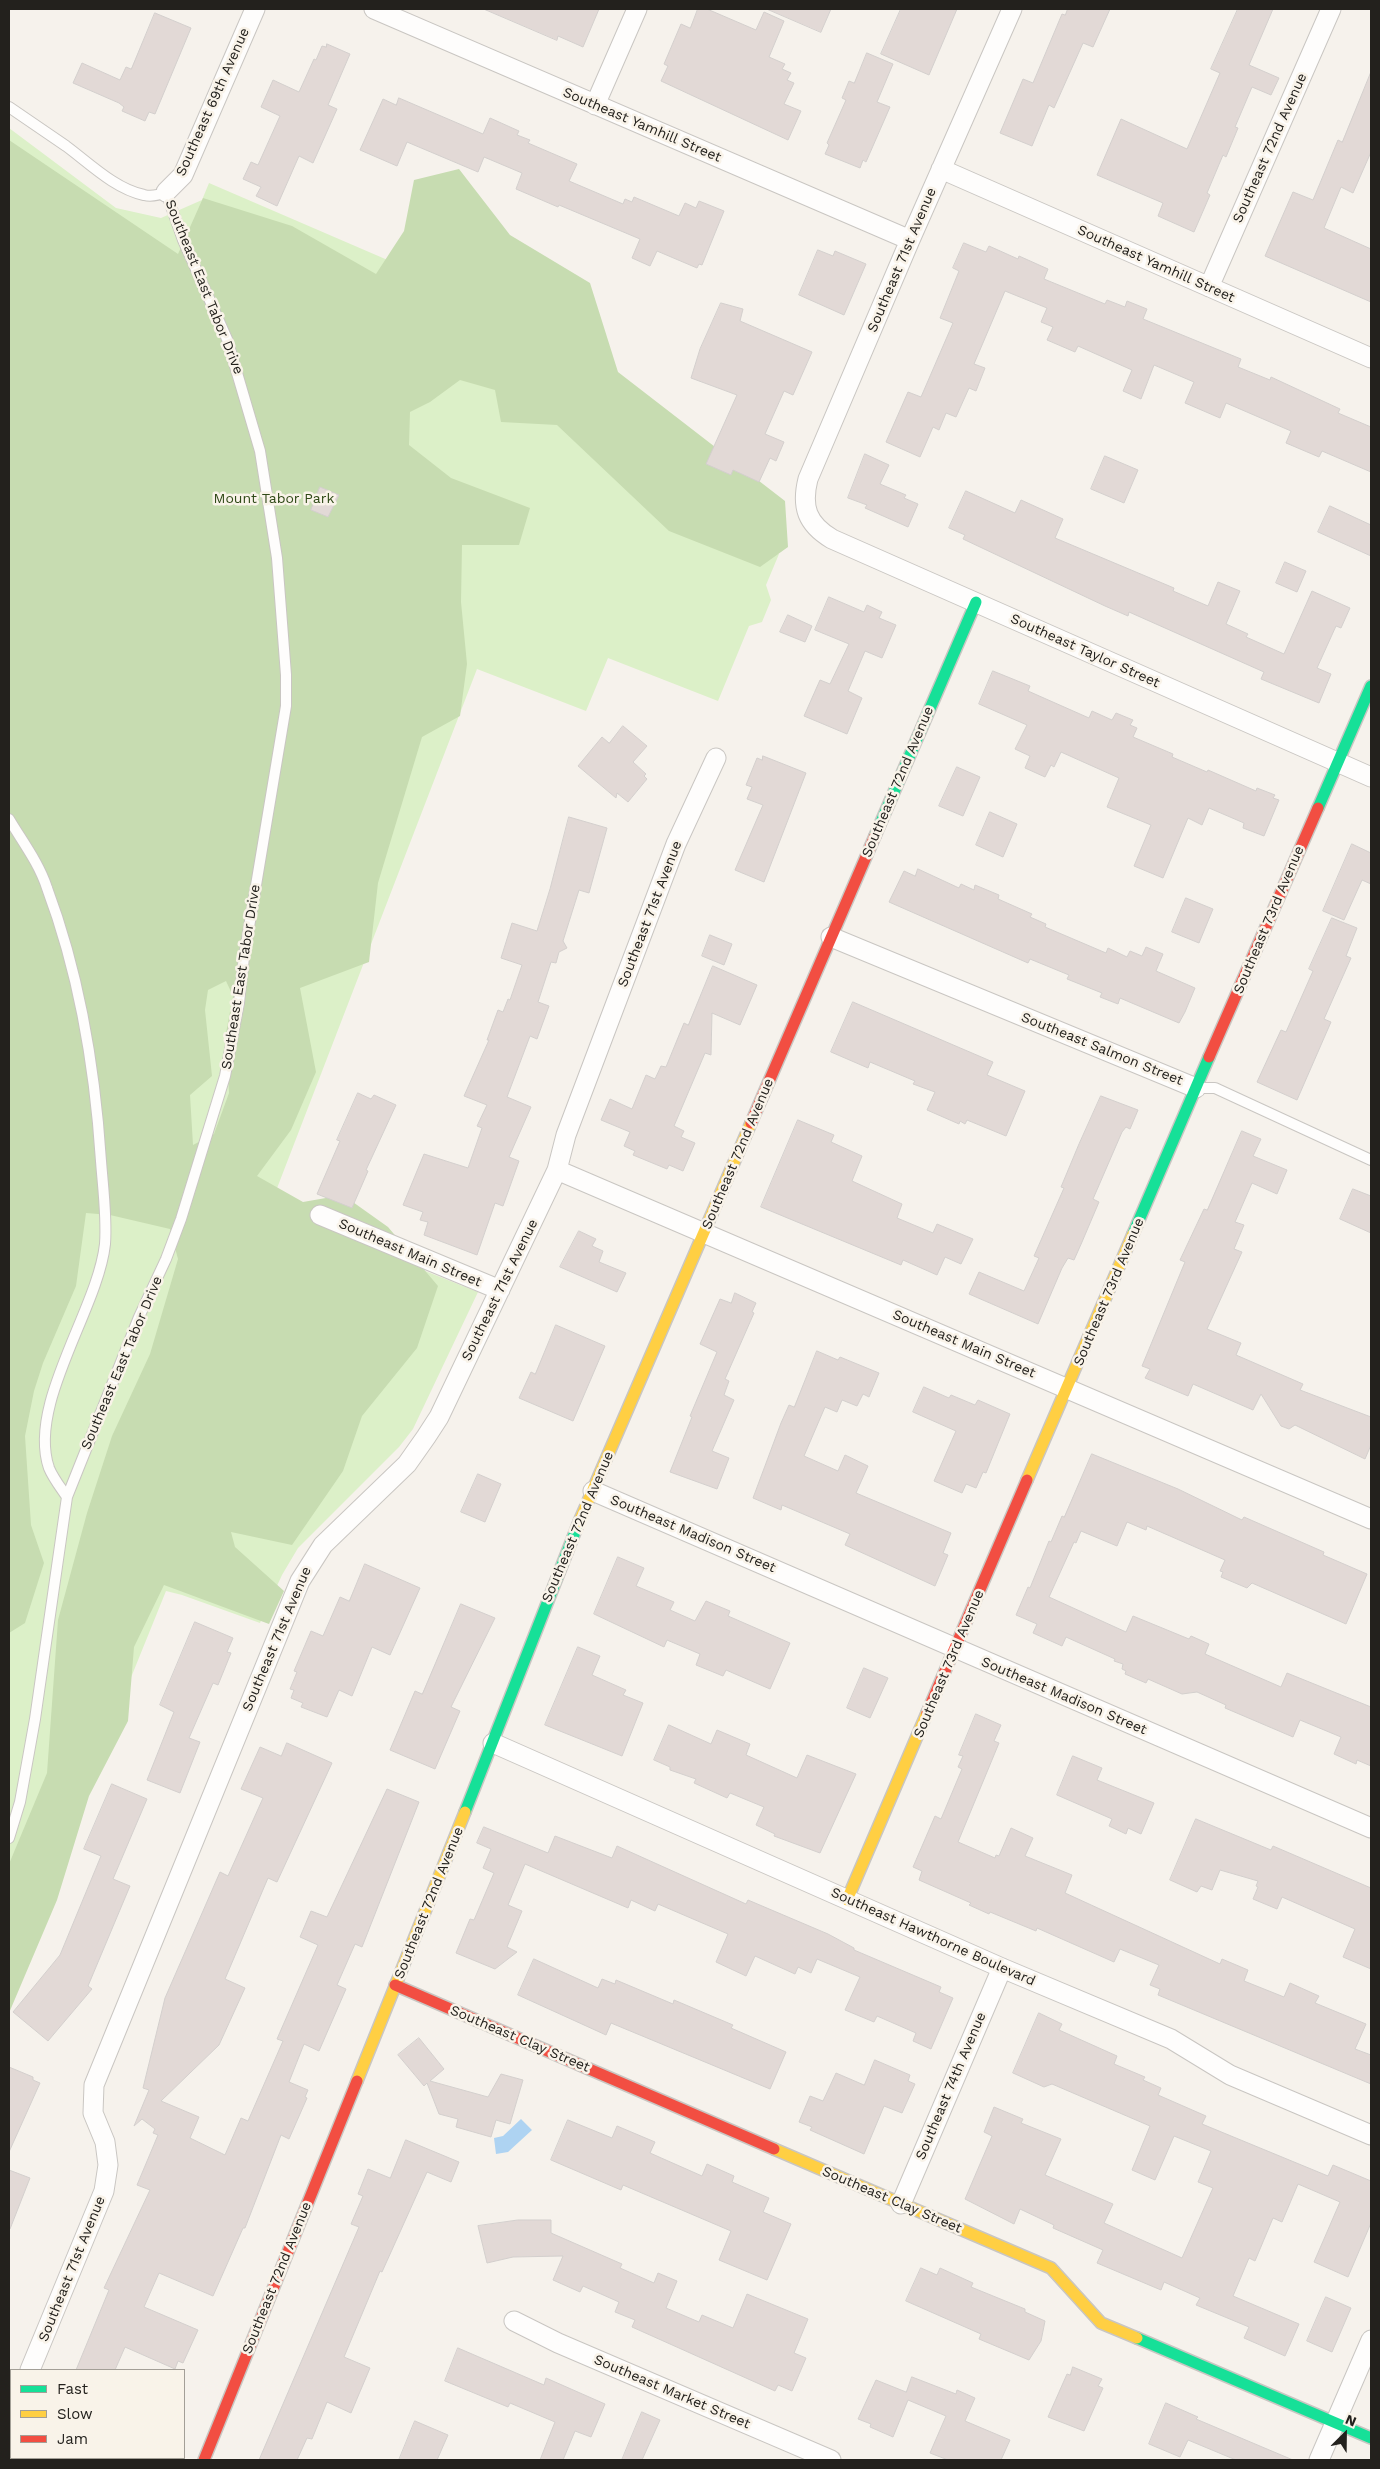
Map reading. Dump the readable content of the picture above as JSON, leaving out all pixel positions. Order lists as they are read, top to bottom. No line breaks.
{"streets":{"street":["Southeast 69th Avenue","Southeast Yamhill Street","Southeast 72nd Avenue","Southeast 71st Avenue","Southeast Taylor Street","Southeast 73rd Avenue","Southeast Salmon Street","Southeast Main Street","Southeast Madison Street","Southeast Hawthorne Boulevard","Southeast Clay Street","Southeast 74th Avenue","Southeast Market Street"],"lane":["Southeast East Tabor Drive"]},"crossings":[["Southeast 69th Avenue","Southeast East Tabor Drive"],["Southeast Yamhill Street","Southeast 72nd Avenue"],["Southeast Yamhill Street","Southeast 71st Avenue"],["Southeast 72nd Avenue","Southeast Taylor Street"],["Southeast 72nd Avenue","Southeast Salmon Street"],["Southeast 72nd Avenue","Southeast Main Street"],["Southeast 72nd Avenue","Southeast Madison Street"],["Southeast 72nd Avenue","Southeast Hawthorne Boulevard"],["Southeast 72nd Avenue","Southeast Clay Street"],["Southeast 71st Avenue","Southeast Taylor Street"],["Southeast 71st Avenue","Southeast Main Street"],["Southeast Taylor Street","Southeast 73rd Avenue"],["Southeast 73rd Avenue","Southeast Salmon Street"],["Southeast 73rd Avenue","Southeast Main Street"],["Southeast 73rd Avenue","Southeast Madison Street"],["Southeast 73rd Avenue","Southeast Hawthorne Boulevard"],["Southeast Hawthorne Boulevard","Southeast 74th Avenue"],["Southeast Clay Street","Southeast 74th Avenue"]],"parks":["Mount Tabor Park"],"legend":["Fast","Slow","Jam"],"north":"top right"}
